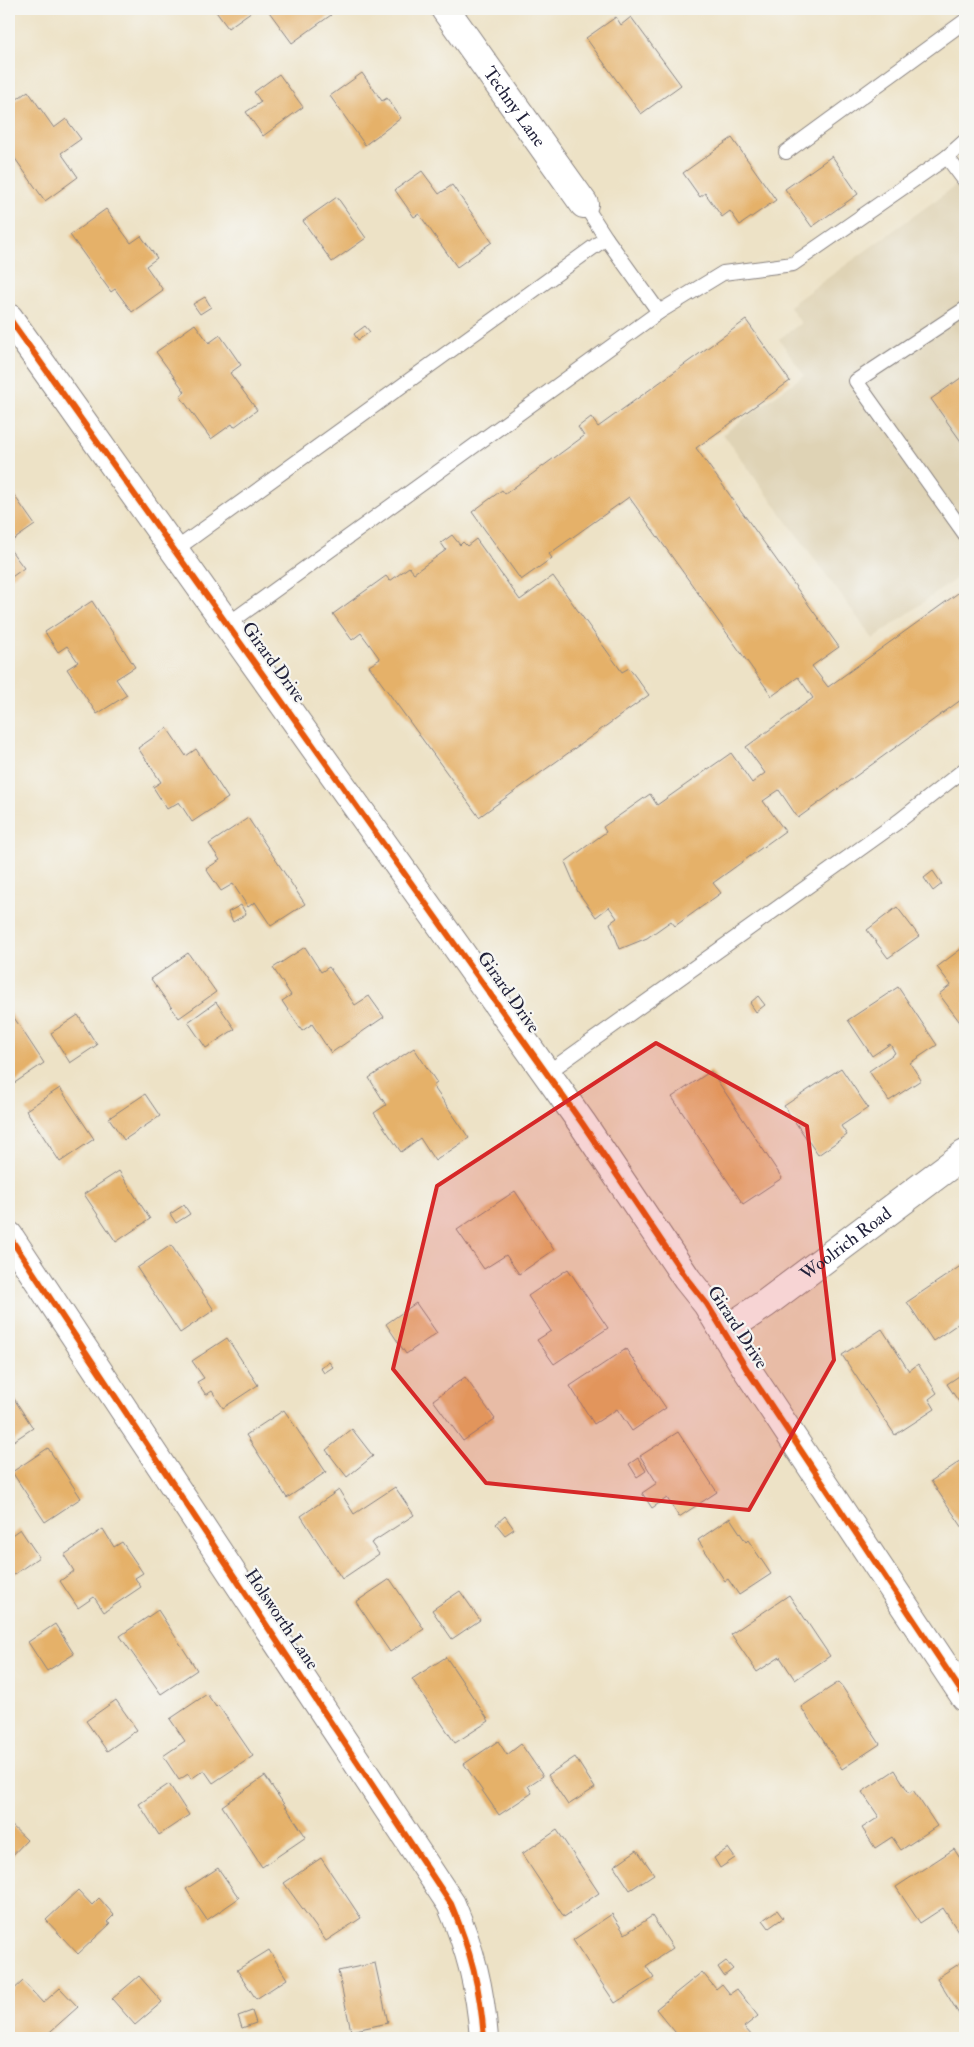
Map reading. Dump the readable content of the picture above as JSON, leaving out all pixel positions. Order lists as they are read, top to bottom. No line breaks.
{"streets":{"street":["Techny Lane","Girard Drive","Woolrich Road","Holsworth Lane"]},"crossings":[["Girard Drive","Woolrich Road"]]}
